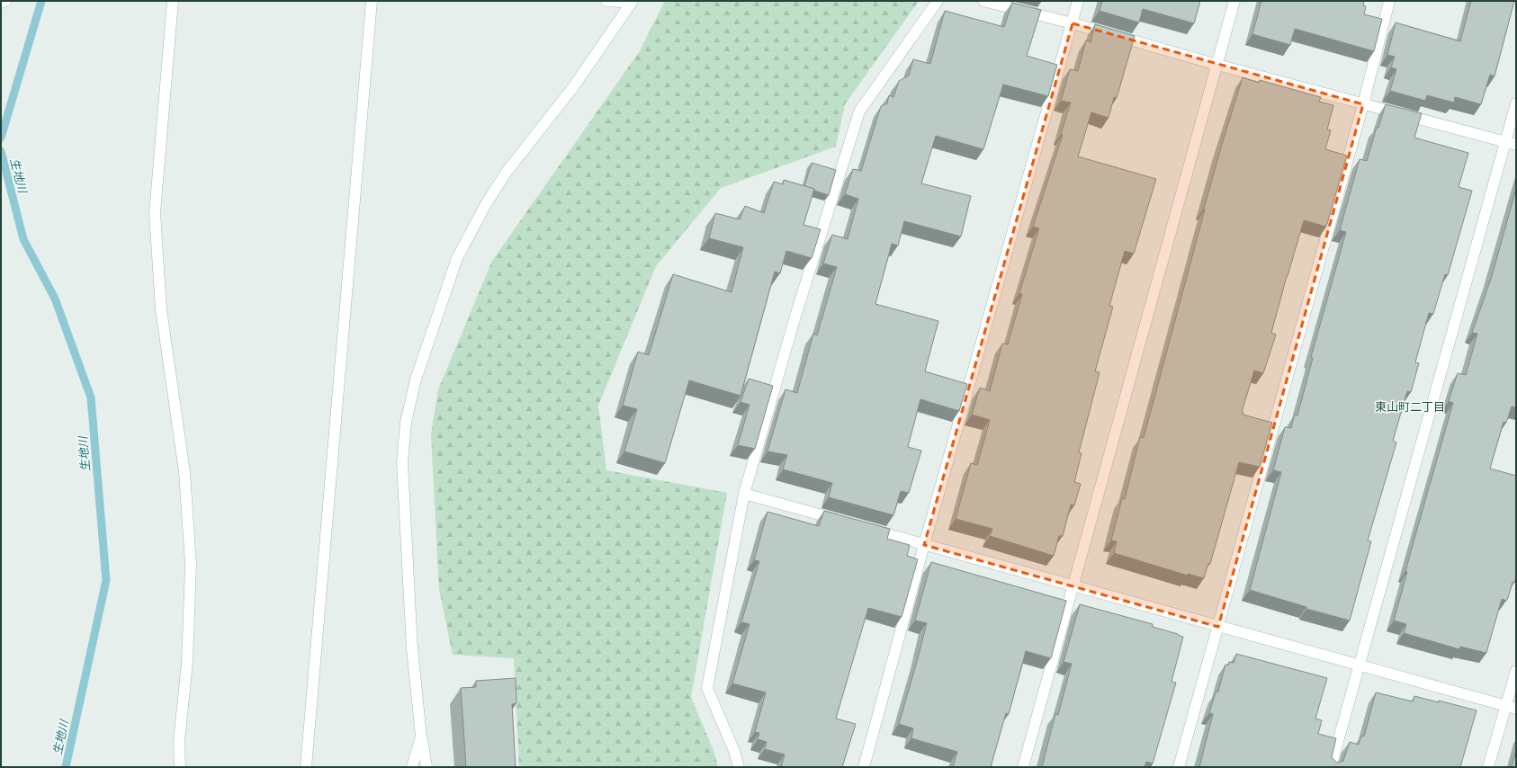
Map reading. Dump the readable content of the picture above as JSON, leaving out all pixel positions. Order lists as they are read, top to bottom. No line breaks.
{"districts":["東山町二丁目"],"water":["生地川"]}
